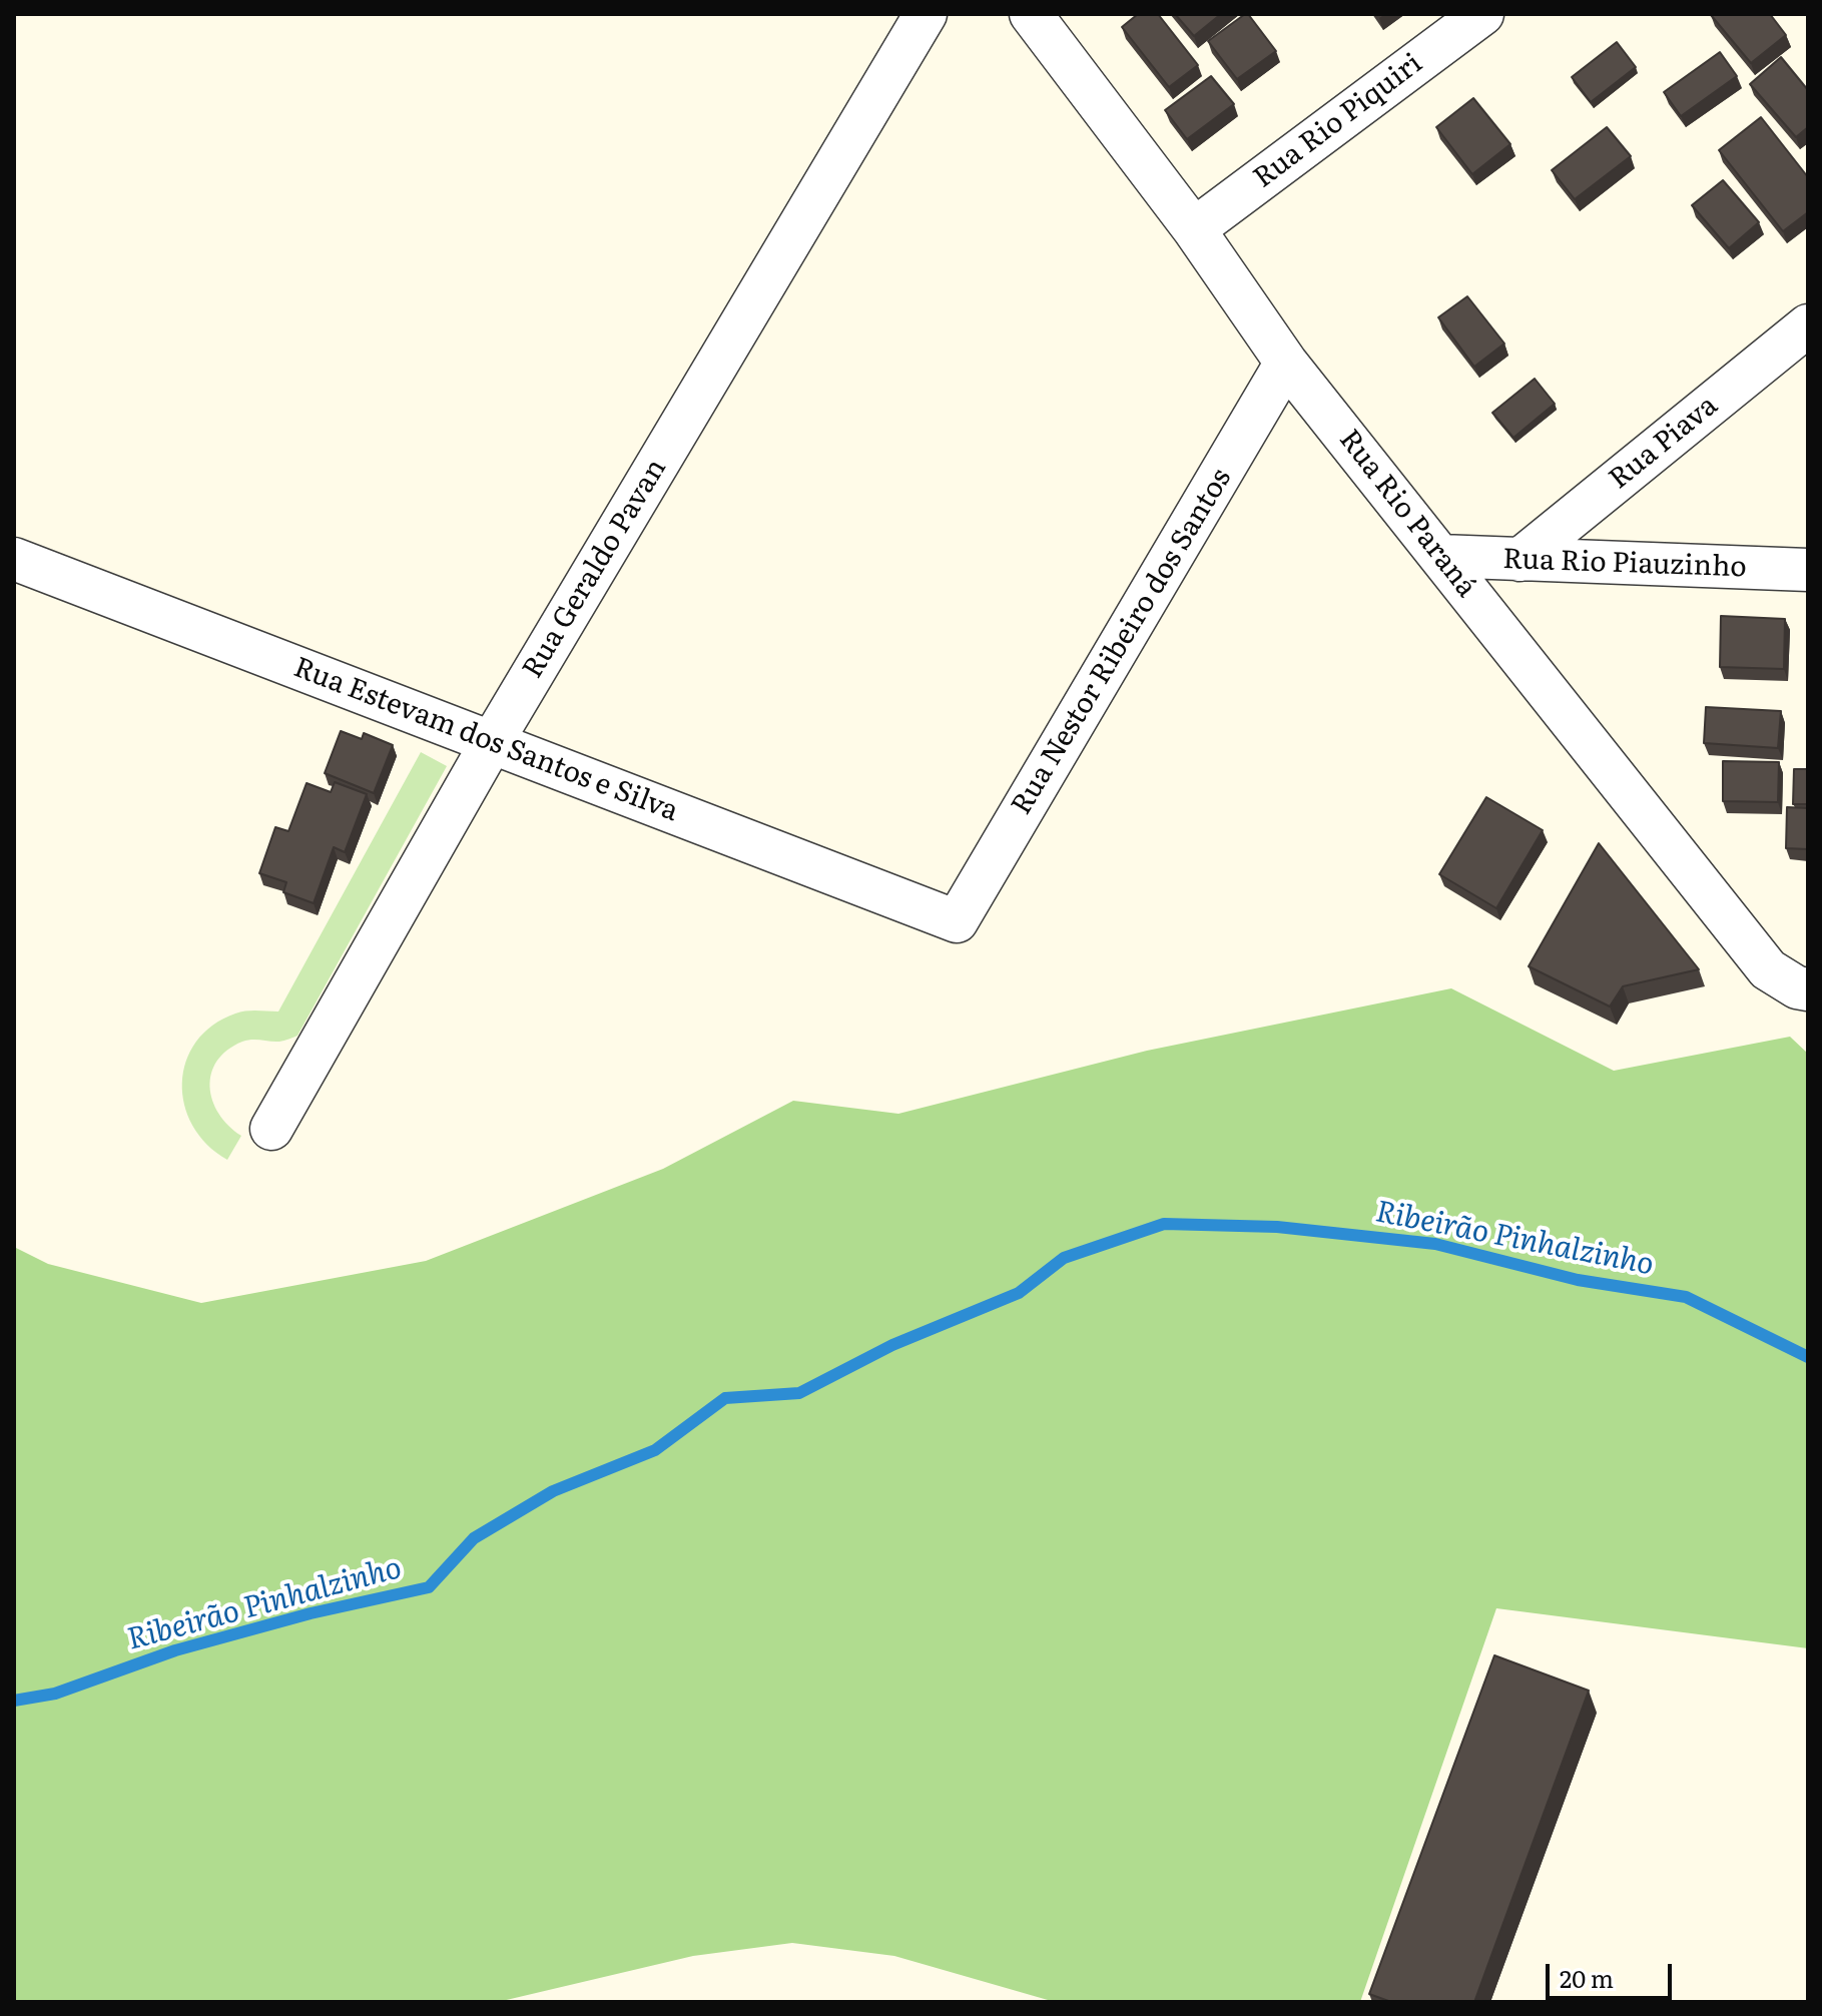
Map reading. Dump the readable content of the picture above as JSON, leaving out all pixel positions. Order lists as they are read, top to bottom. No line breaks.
{"streets":{"street":["Rua Rio Piquiri","Rua Piava","Rua Rio Paraná","Rua Rio Piauzinho","Rua Geraldo Pavan","Rua Nestor Ribeiro dos Santos","Rua Estevam dos Santos e Silva"]},"crossings":[["Rua Rio Piquiri","Rua Rio Paraná"],["Rua Piava","Rua Rio Piauzinho"],["Rua Rio Paraná","Rua Rio Piauzinho"],["Rua Rio Paraná","Rua Nestor Ribeiro dos Santos"],["Rua Geraldo Pavan","Rua Estevam dos Santos e Silva"],["Rua Nestor Ribeiro dos Santos","Rua Estevam dos Santos e Silva"]],"water":["Ribeirão Pinhalzinho"],"scale_bar":"20 m"}
